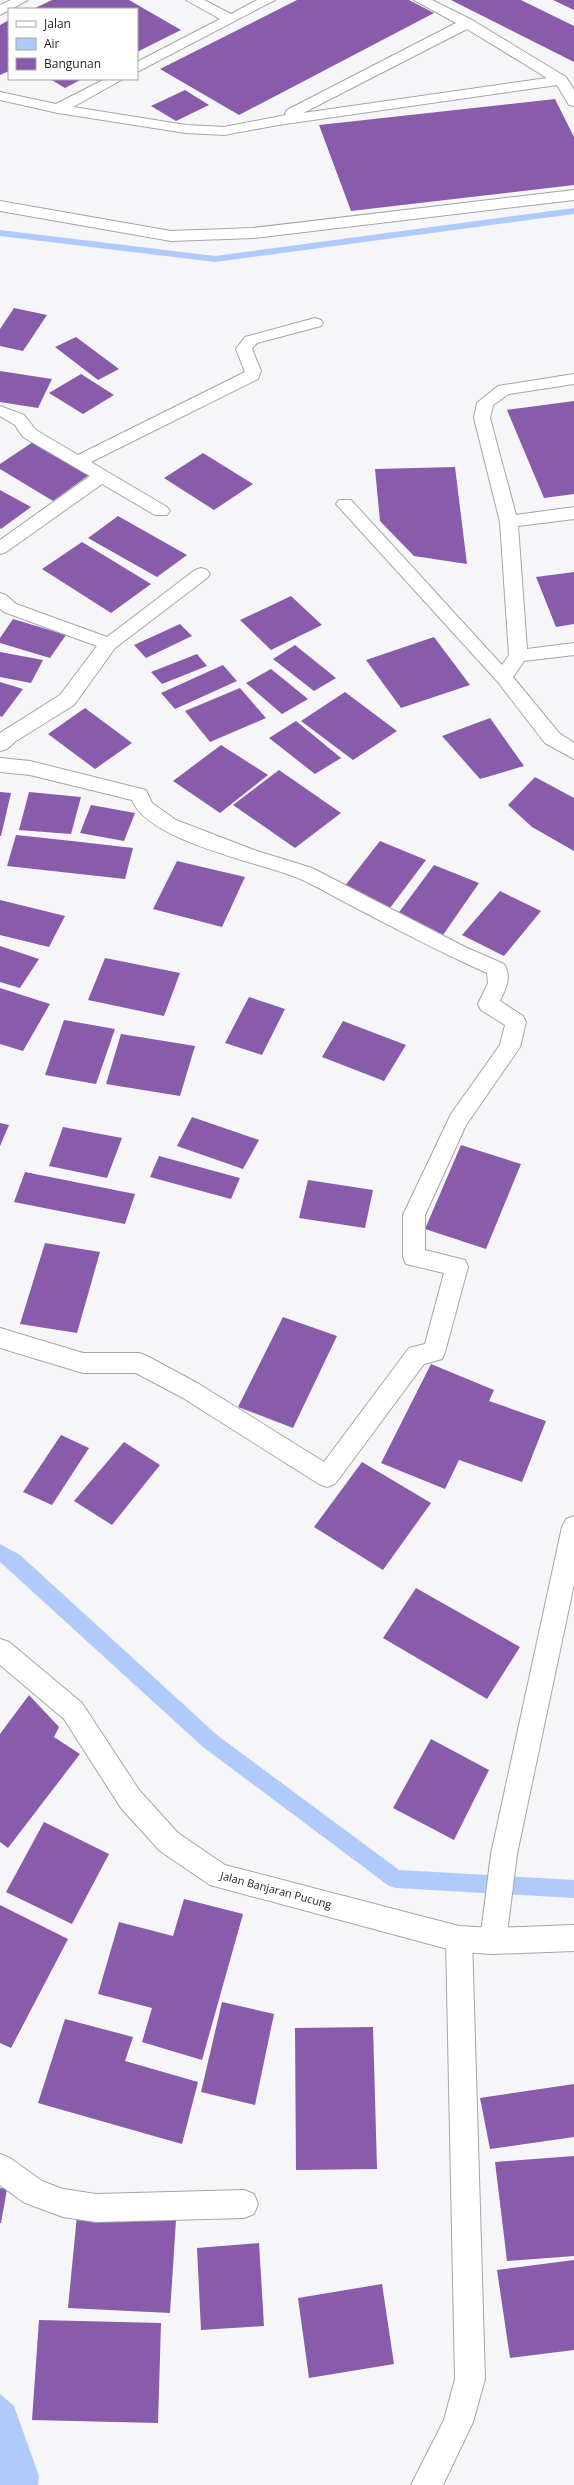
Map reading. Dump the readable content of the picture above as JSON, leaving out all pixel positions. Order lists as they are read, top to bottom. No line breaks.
{"streets":{"street":["Jalan Banjaran Pucung"]},"legend":["Jalan","Air","Bangunan"]}
